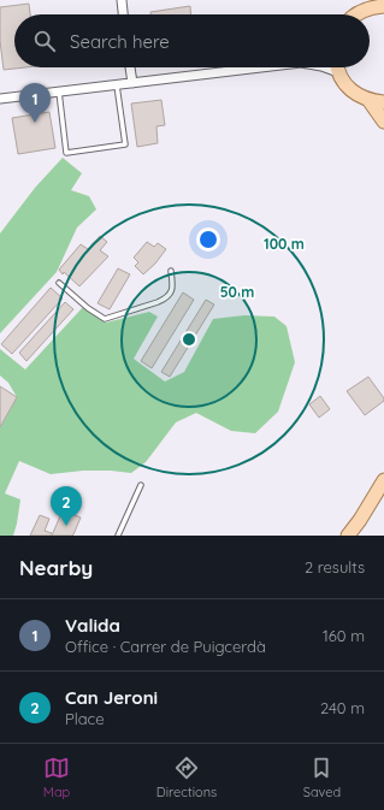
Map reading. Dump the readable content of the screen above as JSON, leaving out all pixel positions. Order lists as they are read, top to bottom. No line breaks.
{"page":{"search":"Search here","pins":["1","2"],"heading":["Nearby","2 results"],"list":[{"mark":"1","name":"Valida","note":"Office · Carrer de Puigcerdà","value":"160 m"},{"mark":"2","name":"Can Jeroni","note":"Place","value":"240 m"}],"nav":["Map","Directions","Saved"]},"rings":["100 m","50 m"]}
